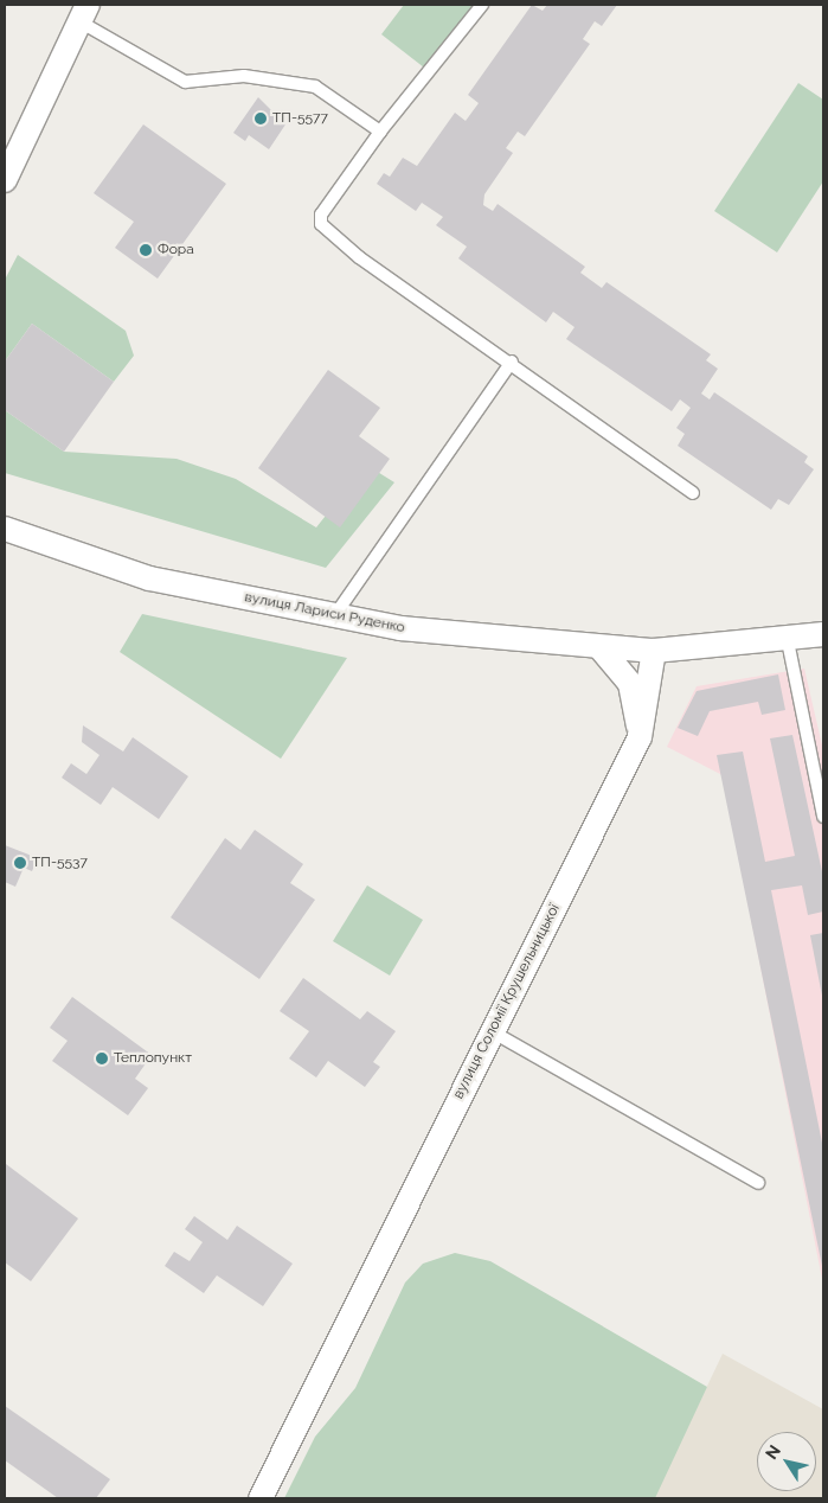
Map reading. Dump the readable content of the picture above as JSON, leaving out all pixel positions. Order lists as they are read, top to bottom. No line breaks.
{"streets":{"street":["вулиця Лариси Руденко","вулиця Соломії Крушельницької"]},"crossings":[["вулиця Лариси Руденко","вулиця Соломії Крушельницької"]],"places":["ТП-5577","Фора","ТП-5537","Теплопункт"],"north":"top left"}
